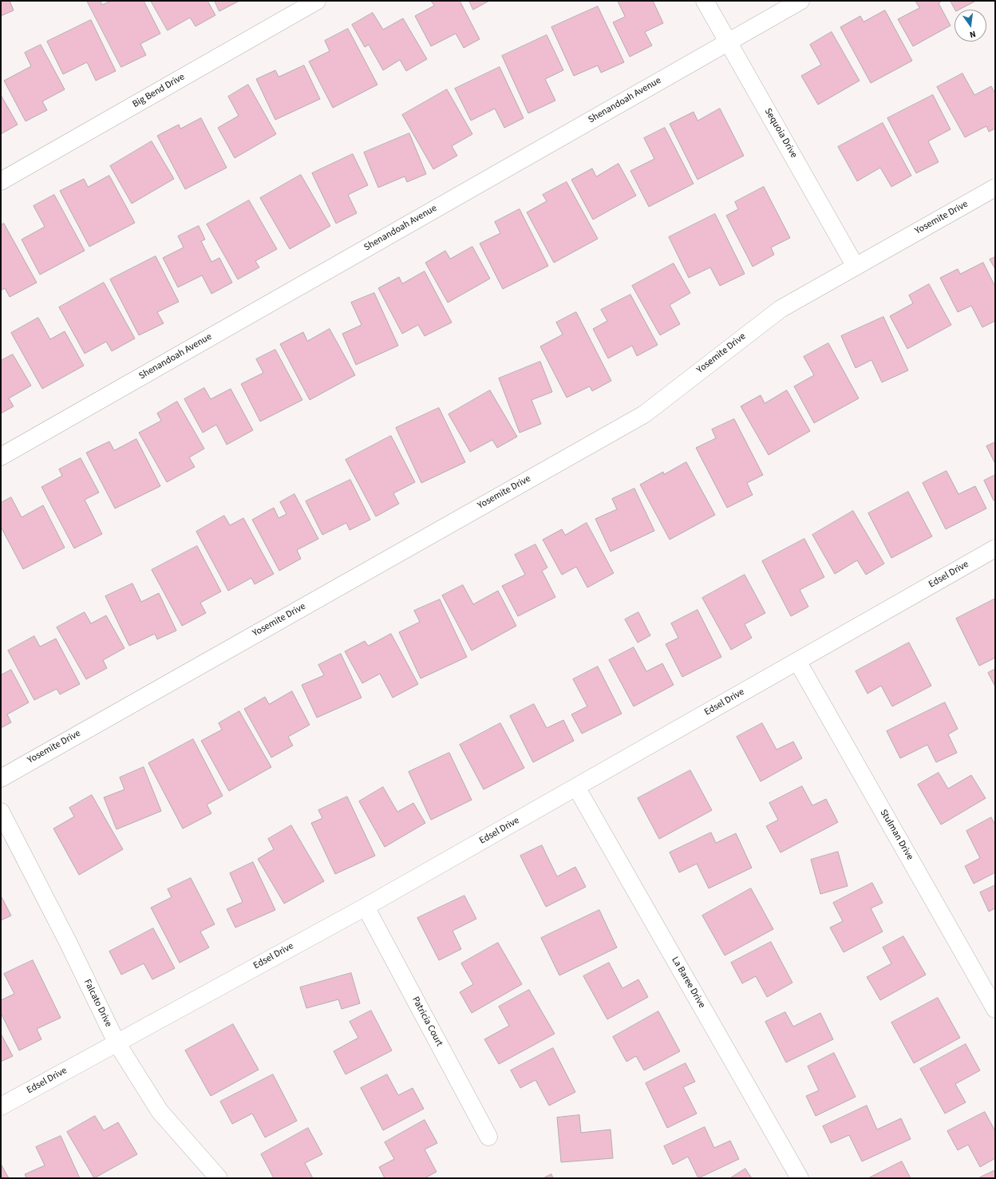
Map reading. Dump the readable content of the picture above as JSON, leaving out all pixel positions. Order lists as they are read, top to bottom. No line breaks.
{"streets":{"street":["Big Bend Drive","Shenandoah Avenue","Sequoia Drive","Yosemite Drive","Edsel Drive","Stulman Drive","La Baree Drive","Falcato Drive","Patricia Court"]},"crossings":[["Shenandoah Avenue","Sequoia Drive"],["Sequoia Drive","Yosemite Drive"],["Edsel Drive","Stulman Drive"],["Edsel Drive","La Baree Drive"],["Edsel Drive","Falcato Drive"],["Edsel Drive","Patricia Court"]],"north":"bottom"}
